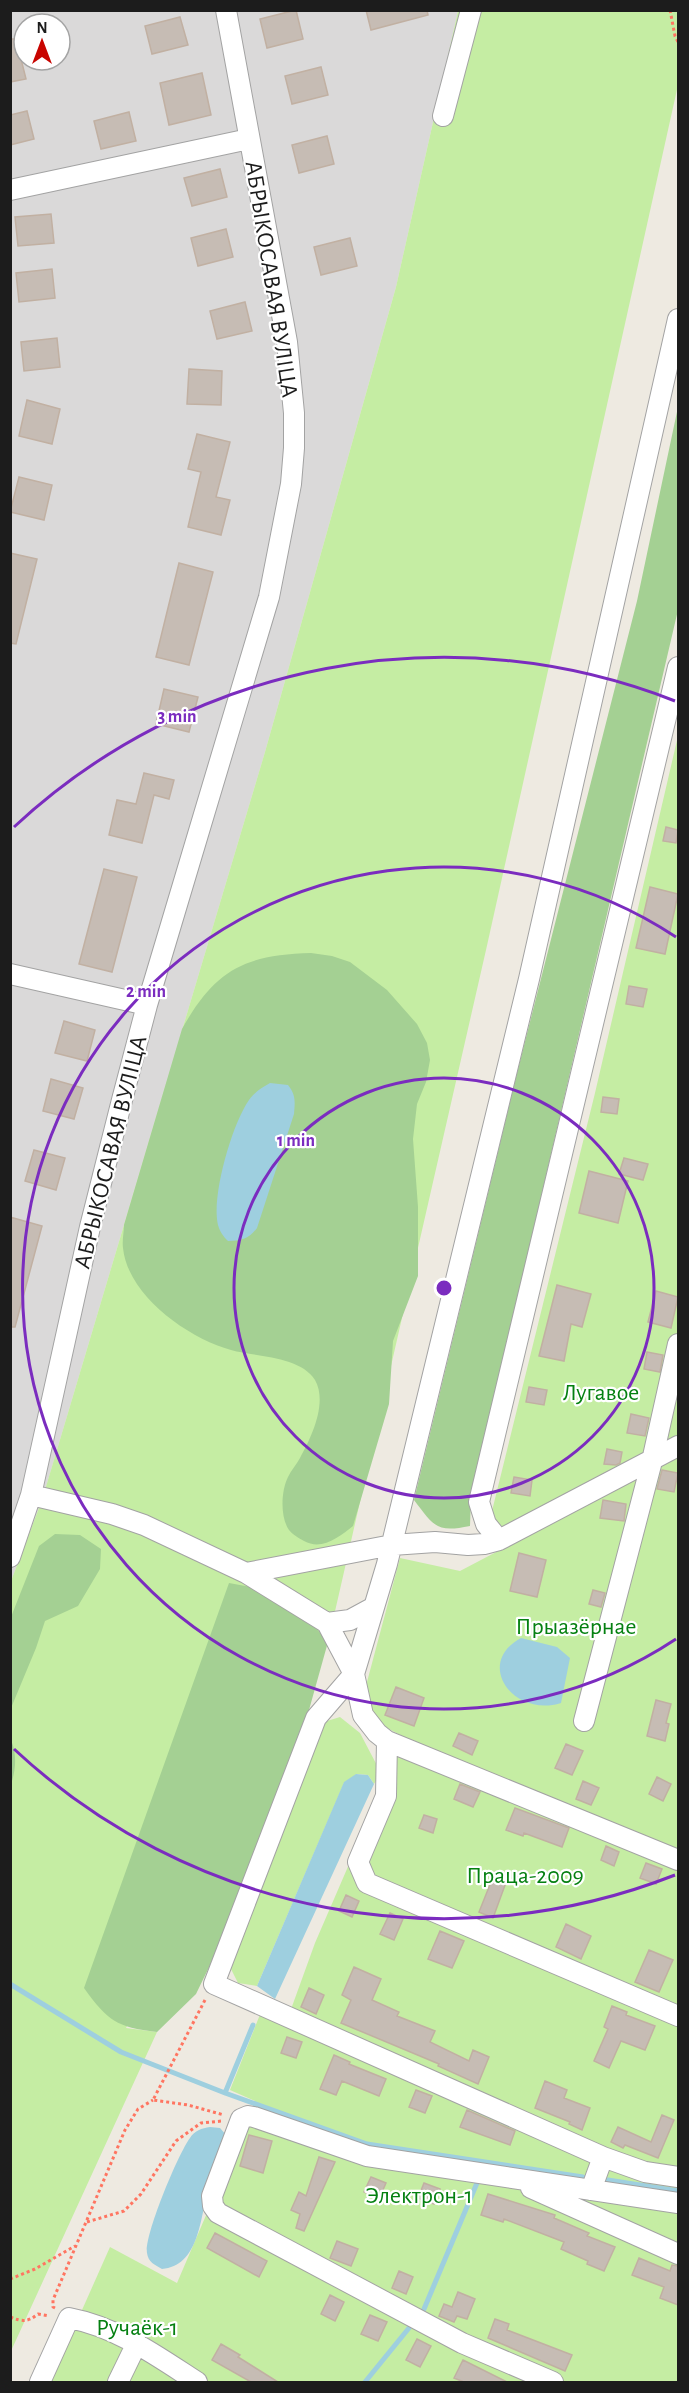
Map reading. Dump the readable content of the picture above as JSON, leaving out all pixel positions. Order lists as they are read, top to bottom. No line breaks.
{"streets":{"street":["АБРЫКОСАВАЯ ВУЛІЦА"]},"parks":["Лугавое","Прыазёрнае","Праца-2009","Электрон-1","Ручаёк-1"],"north":"top","rings":["3 min","2 min","1 min"]}
